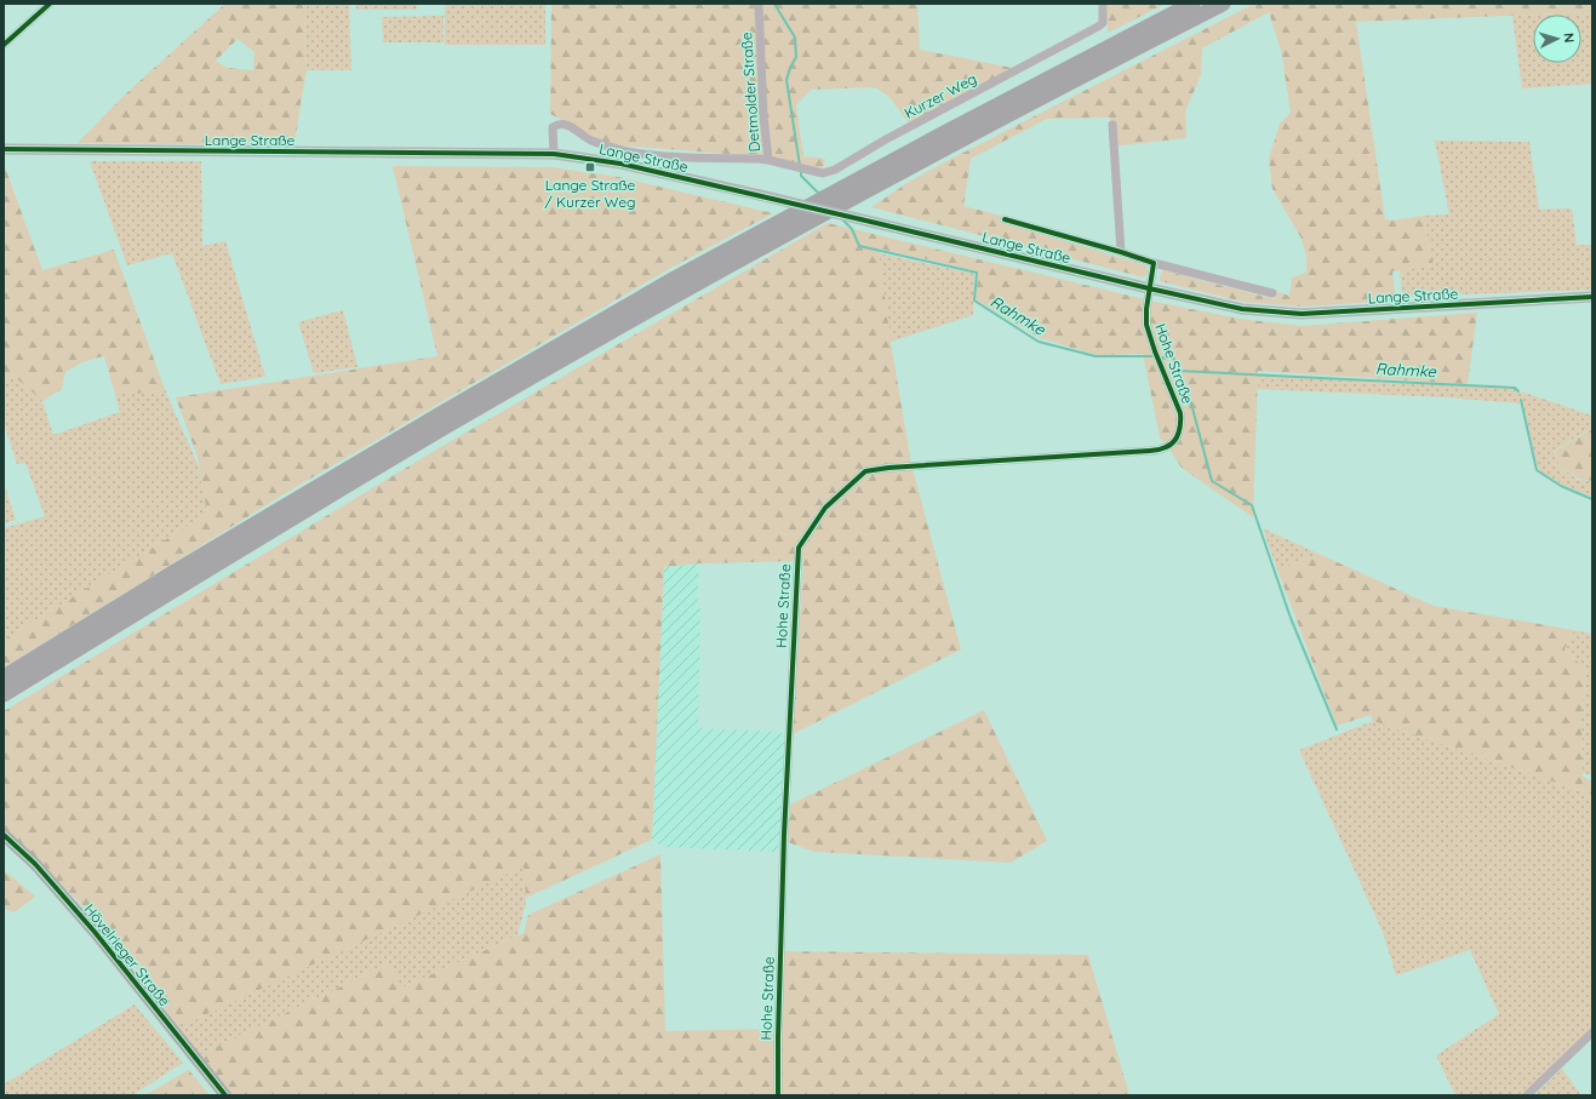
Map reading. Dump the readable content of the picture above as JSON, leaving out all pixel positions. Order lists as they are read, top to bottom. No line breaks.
{"streets":{"main road":["Hövelrieger Straße"],"street":["Detmolder Straße","Kurzer Weg","Lange Straße","Hohe Straße"]},"crossings":[["Detmolder Straße","Kurzer Weg"],["Detmolder Straße","Lange Straße"],["Lange Straße","Hohe Straße"]],"water":["Rahmke"],"places":{"transit":["Lange Straße / Kurzer Weg"]},"north":"right"}
